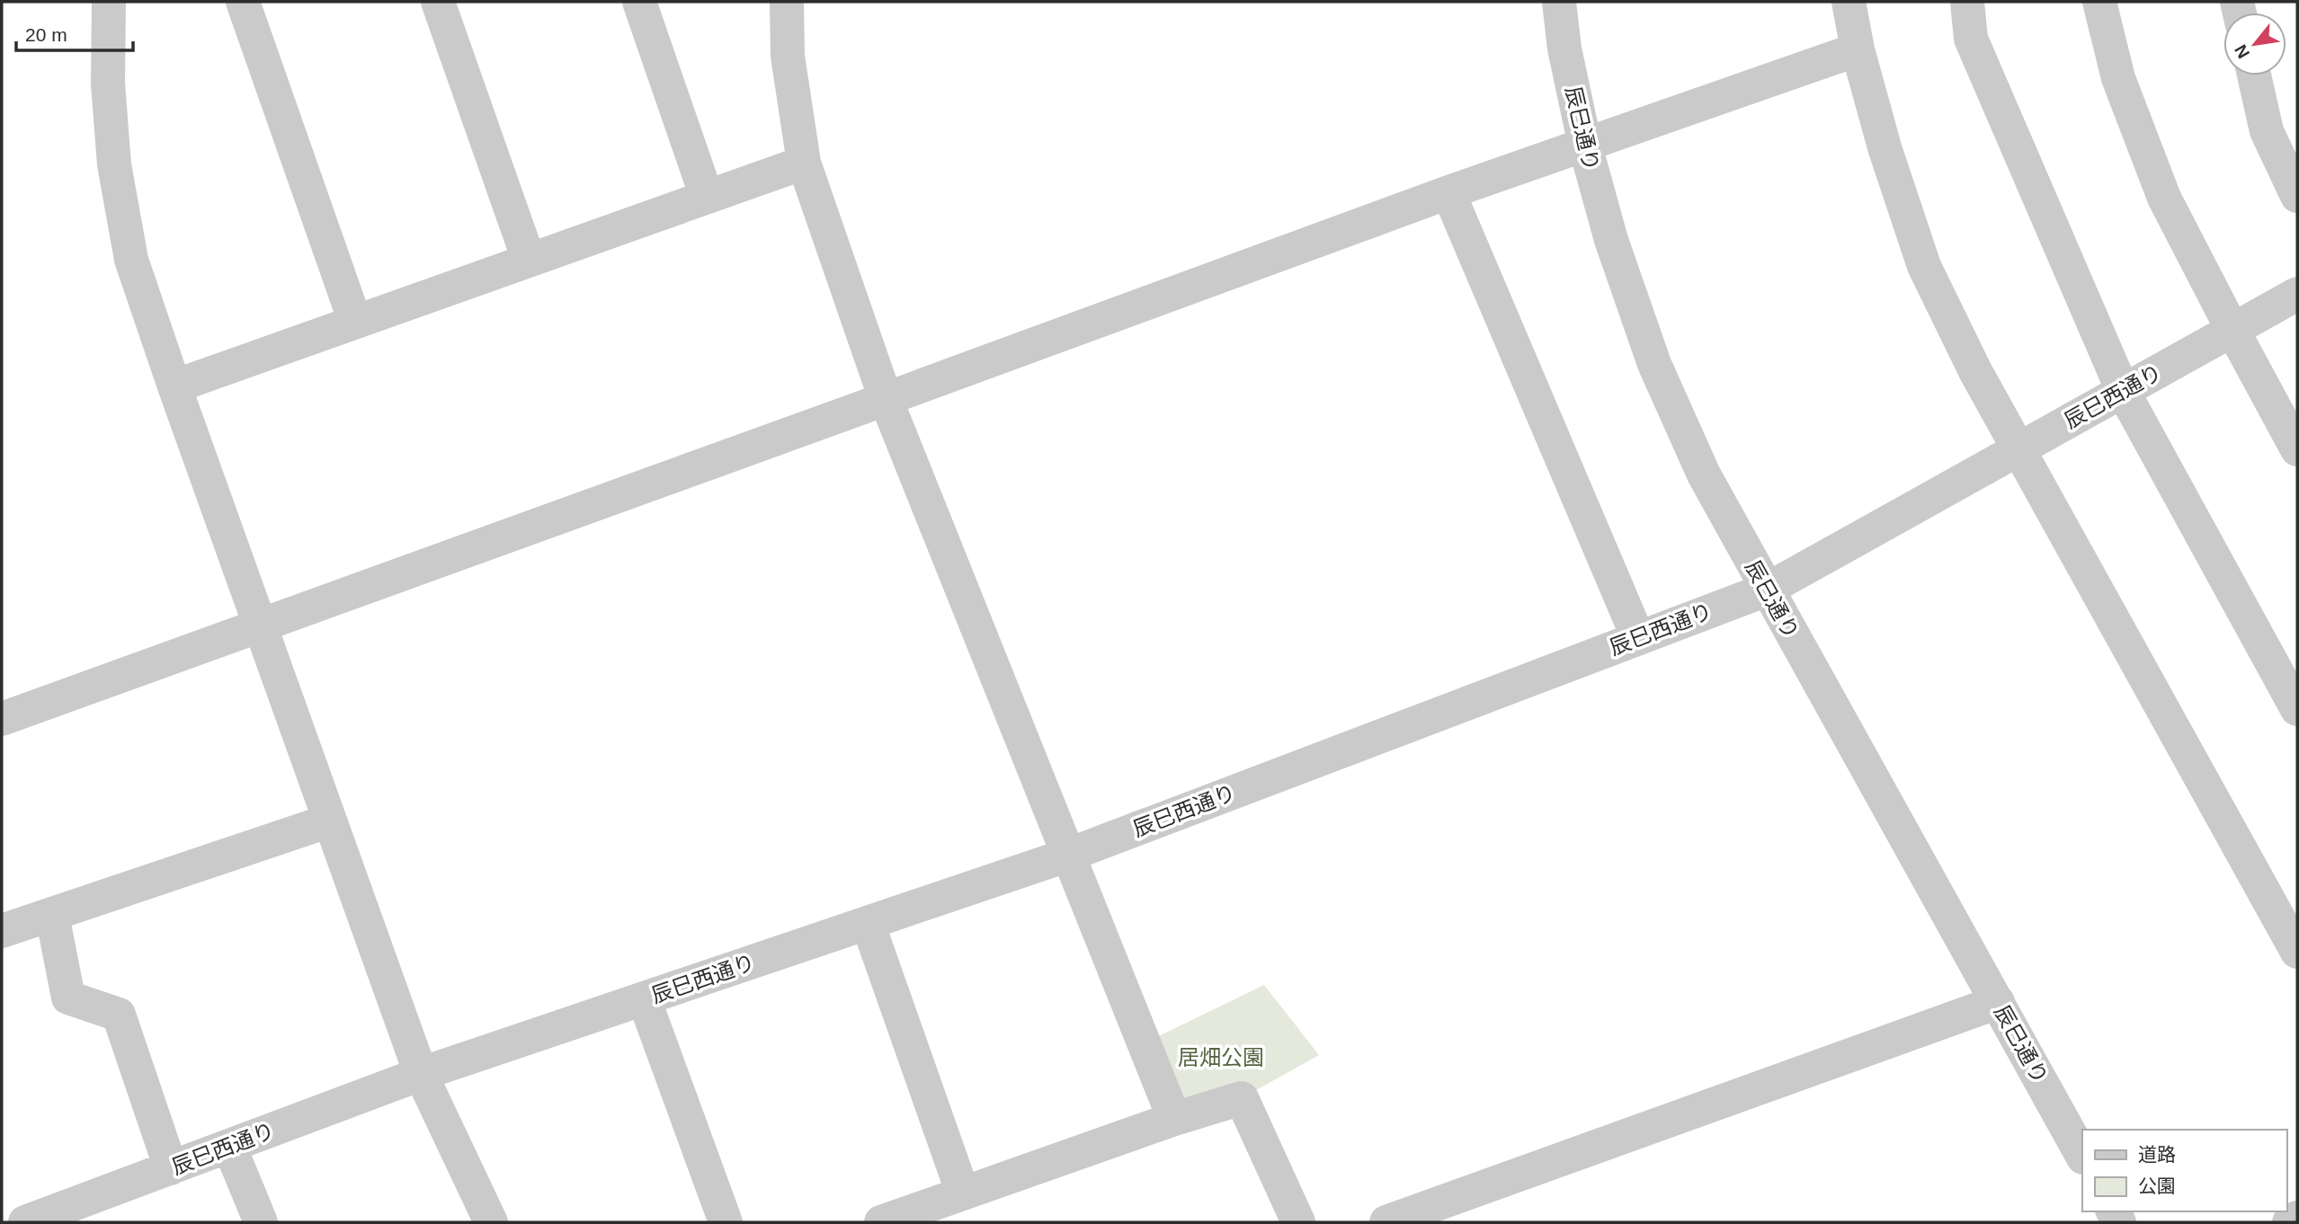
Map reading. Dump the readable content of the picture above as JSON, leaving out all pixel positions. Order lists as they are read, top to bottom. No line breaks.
{"streets":{"street":["辰巳通り","辰巳西通り"]},"crossings":[["辰巳通り","辰巳西通り"]],"parks":["居畑公園"],"legend":["道路","公園"],"scale_bar":"20 m","north":"bottom left"}
